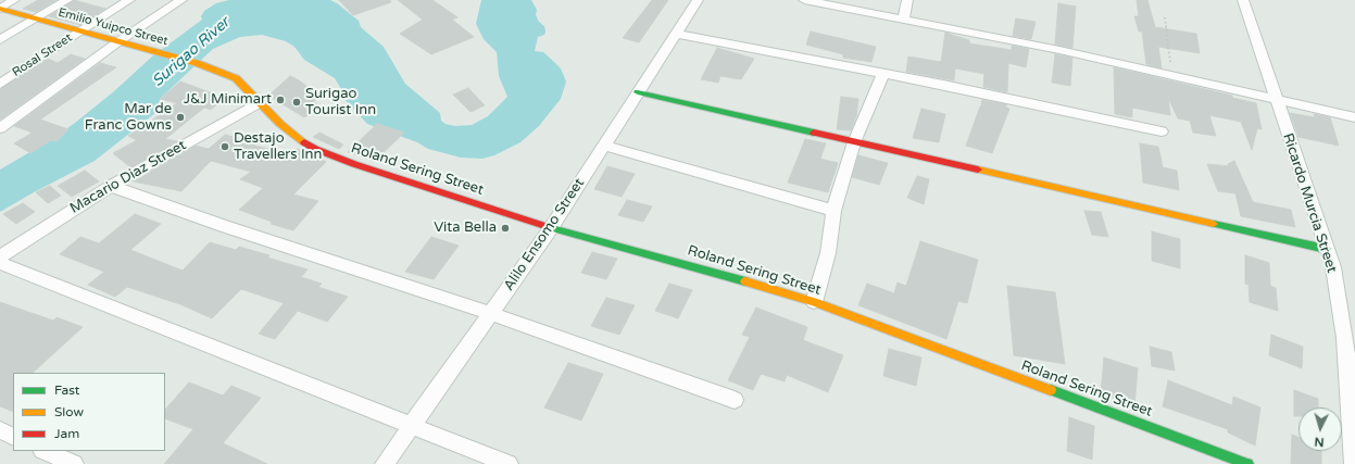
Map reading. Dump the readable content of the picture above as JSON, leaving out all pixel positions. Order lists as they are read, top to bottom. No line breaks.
{"streets":{"street":["Emilio Yuipco Street","Rosal Street","Roland Sering Street","Macario Diaz Street","Ricardo Murcia Street","Alilo Ensomo Street"]},"crossings":[["Emilio Yuipco Street","Rosal Street"],["Emilio Yuipco Street","Roland Sering Street"],["Emilio Yuipco Street","Macario Diaz Street"],["Roland Sering Street","Macario Diaz Street"],["Roland Sering Street","Alilo Ensomo Street"]],"water":["Surigao River"],"places":["J&J Minimart","Surigao Tourist Inn","Mar de Franc Gowns","Destajo Travellers Inn","Vita Bella"],"legend":["Fast","Slow","Jam"],"north":"bottom"}
